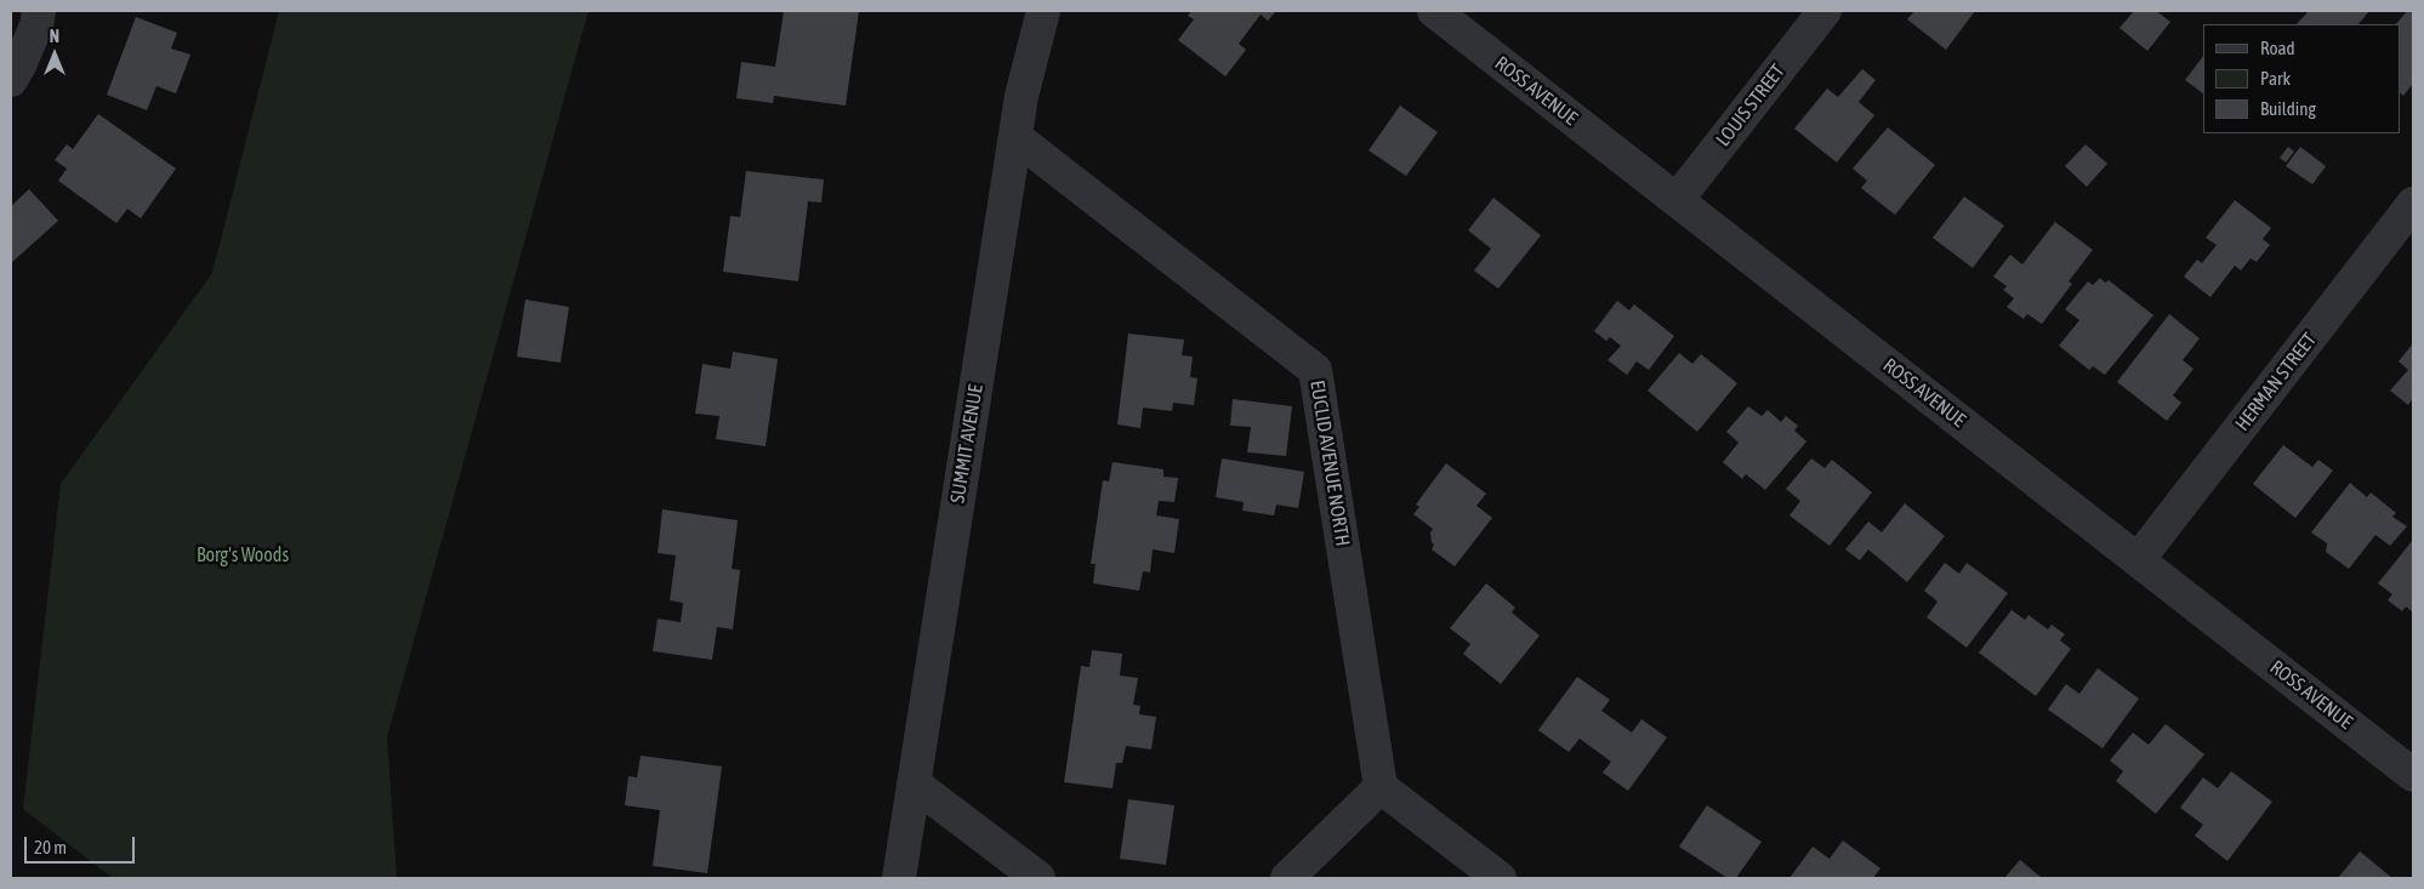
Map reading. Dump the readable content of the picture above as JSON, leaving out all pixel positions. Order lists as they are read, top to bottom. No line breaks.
{"streets":{"street":["ROSS AVENUE","LOUIS STREET","HERMAN STREET","SUMMIT AVENUE","EUCLID AVENUE NORTH"]},"crossings":[["ROSS AVENUE","LOUIS STREET"],["ROSS AVENUE","HERMAN STREET"],["SUMMIT AVENUE","EUCLID AVENUE NORTH"]],"parks":["Borg's Woods"],"legend":["Road","Park","Building"],"scale_bar":"20 m","north":"top"}
